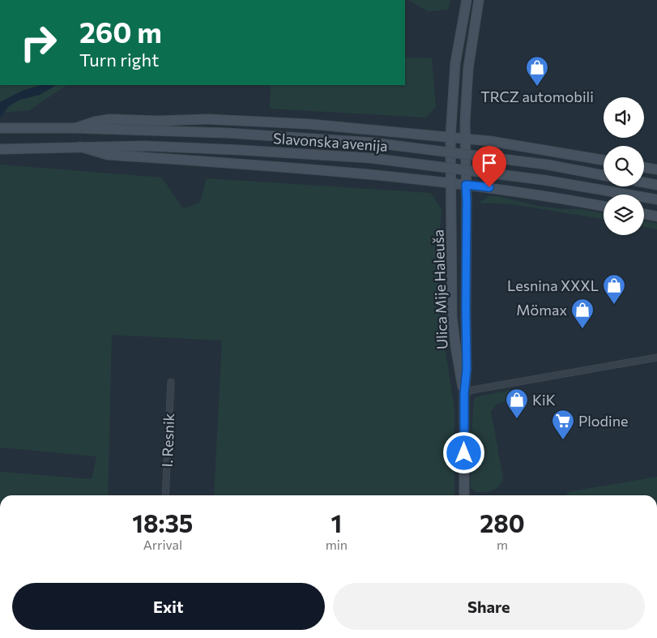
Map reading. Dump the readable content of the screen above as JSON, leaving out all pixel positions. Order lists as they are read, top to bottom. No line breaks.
{"streets":{"main road":["Slavonska avenija","Ulica Mije Haleuša"],"street":["I. Resnik"]},"places":{"shop":["TRCZ automobili","Lesnina XXXL","Mömax","KiK"],"supermarket":["Plodine"]},"page":{"turn":["260 m","Turn right"],"eta":["18:35","Arrival","1","min","280","m"],"buttons":["Exit","Share"]}}
